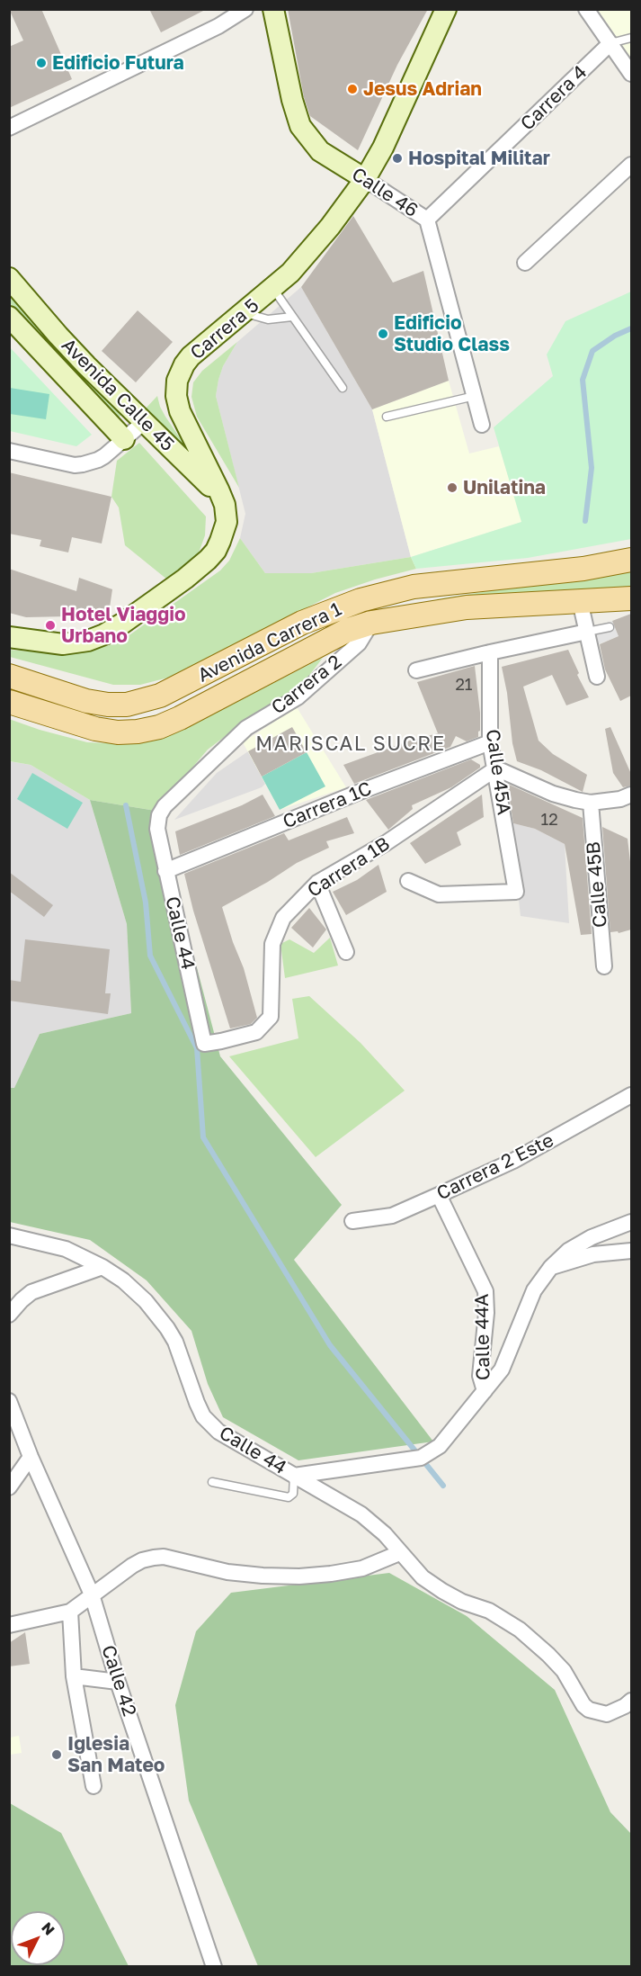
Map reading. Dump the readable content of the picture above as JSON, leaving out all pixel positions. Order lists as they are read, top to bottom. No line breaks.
{"streets":{"main road":["Avenida Carrera 1"],"street":["Carrera 4","Calle 46","Carrera 5","Avenida Calle 45","Carrera 2","Calle 45A","Carrera 1C","Carrera 1B","Calle 45B","Calle 44","Carrera 2 Este","Calle 44A","Calle 42"]},"crossings":[["Carrera 4","Calle 46"],["Calle 46","Carrera 5"],["Carrera 5","Avenida Calle 45"],["Avenida Carrera 1","Carrera 2"],["Carrera 2","Calle 44"],["Calle 45A","Carrera 1C"],["Calle 45A","Carrera 1B"],["Carrera 1C","Calle 44"],["Carrera 1B","Calle 44"],["Carrera 2 Este","Calle 44A"]],"districts":["MARISCAL SUCRE"],"places":["Edificio Futura","Jesus Adrian","Hospital Militar","Edificio Studio Class","Unilatina","Hotel Viaggio Urbano","Iglesia San Mateo"],"house_numbers":["21","12"],"north":"top right"}
